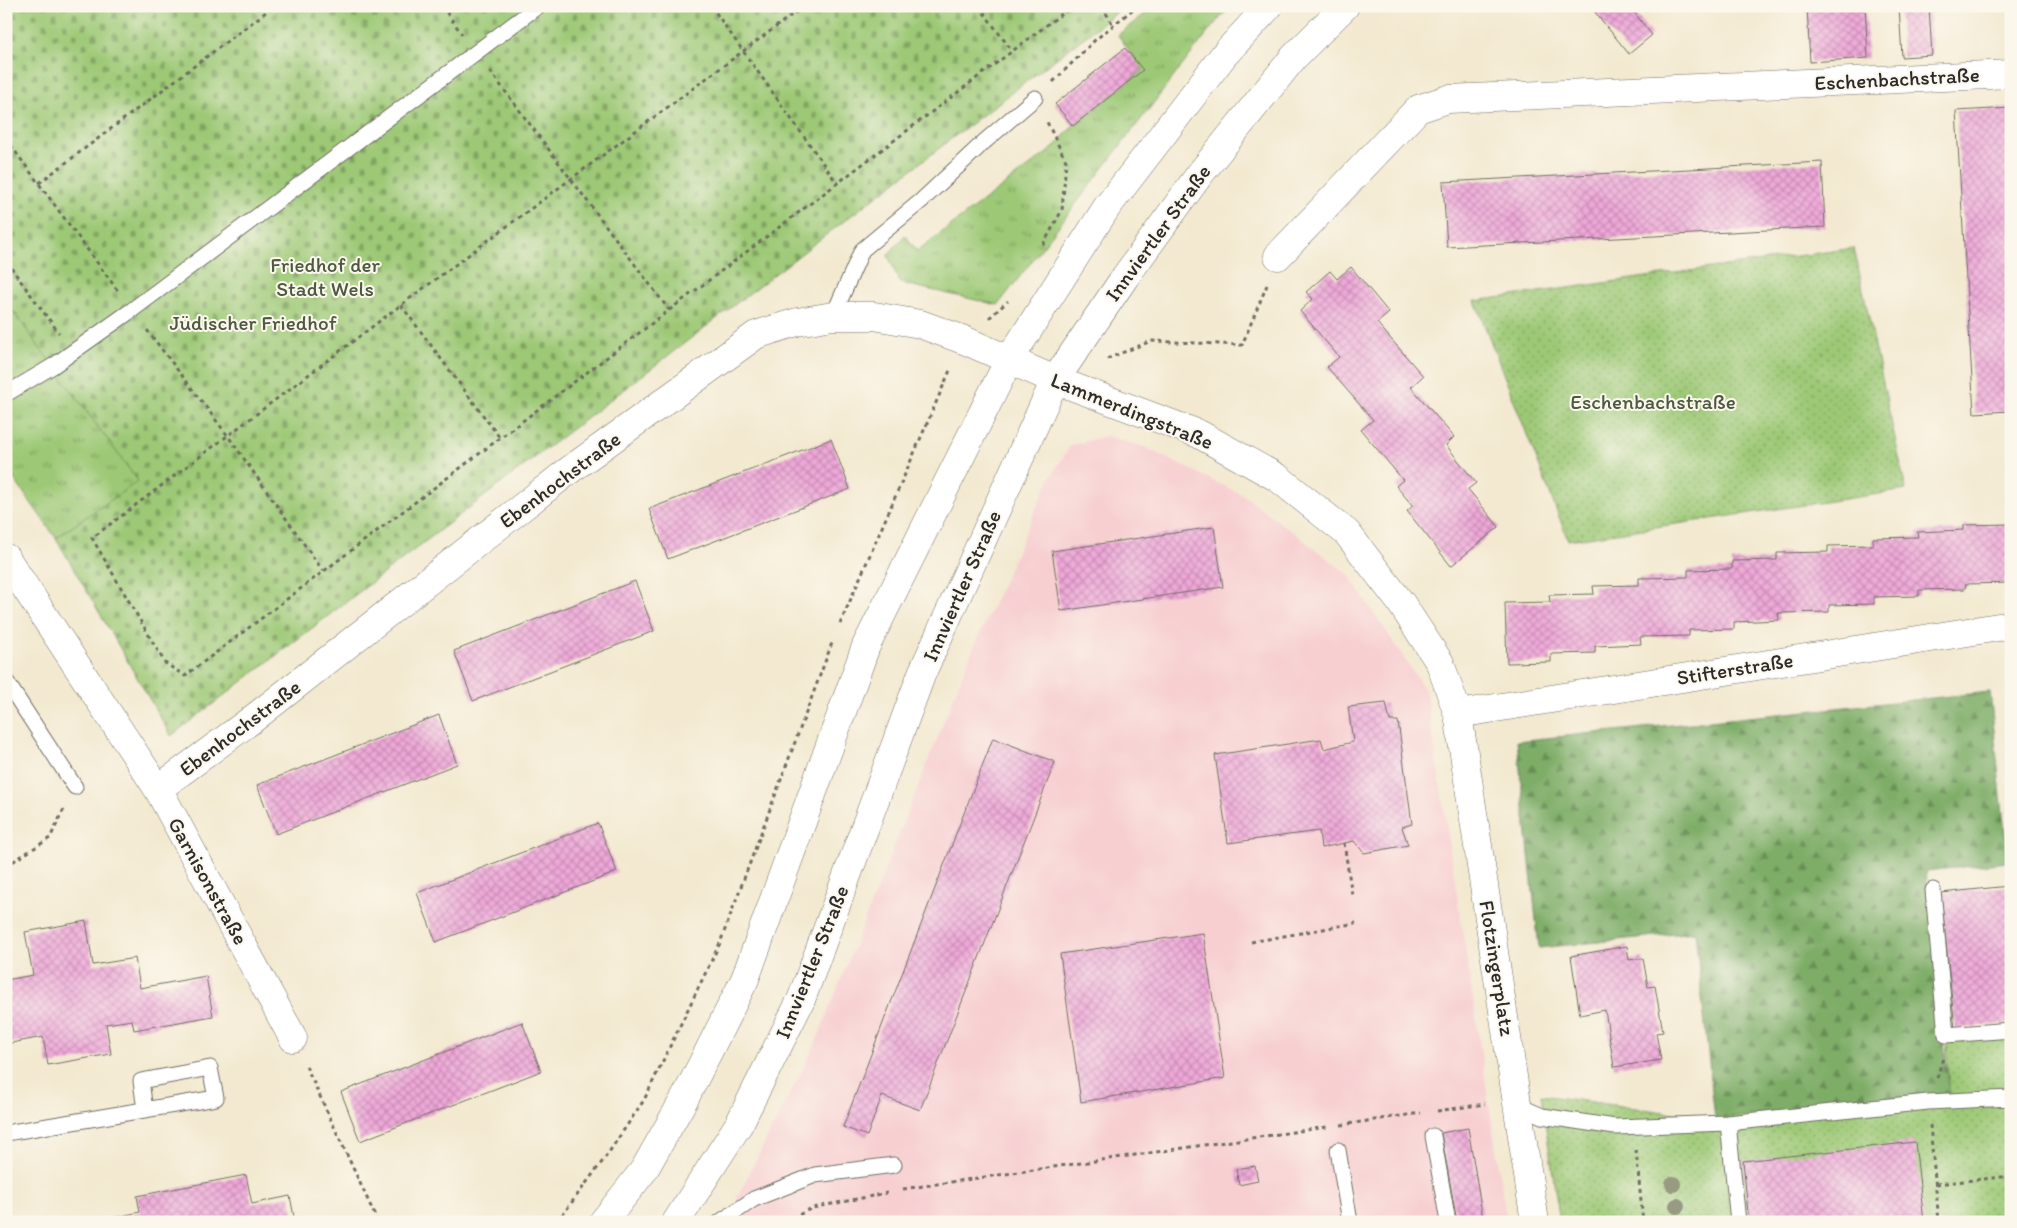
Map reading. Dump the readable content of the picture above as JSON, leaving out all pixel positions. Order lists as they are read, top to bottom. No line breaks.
{"streets":{"street":["Eschenbachstraße","Innviertler Straße","Lammerdingstraße","Ebenhochstraße","Stifterstraße","Garnisonstraße","Flotzingerplatz"]},"crossings":[["Innviertler Straße","Lammerdingstraße"],["Lammerdingstraße","Ebenhochstraße"],["Lammerdingstraße","Stifterstraße"],["Lammerdingstraße","Flotzingerplatz"],["Ebenhochstraße","Garnisonstraße"],["Stifterstraße","Flotzingerplatz"]],"parks":["Friedhof der Stadt Wels","Jüdischer Friedhof","Eschenbachstraße"]}
